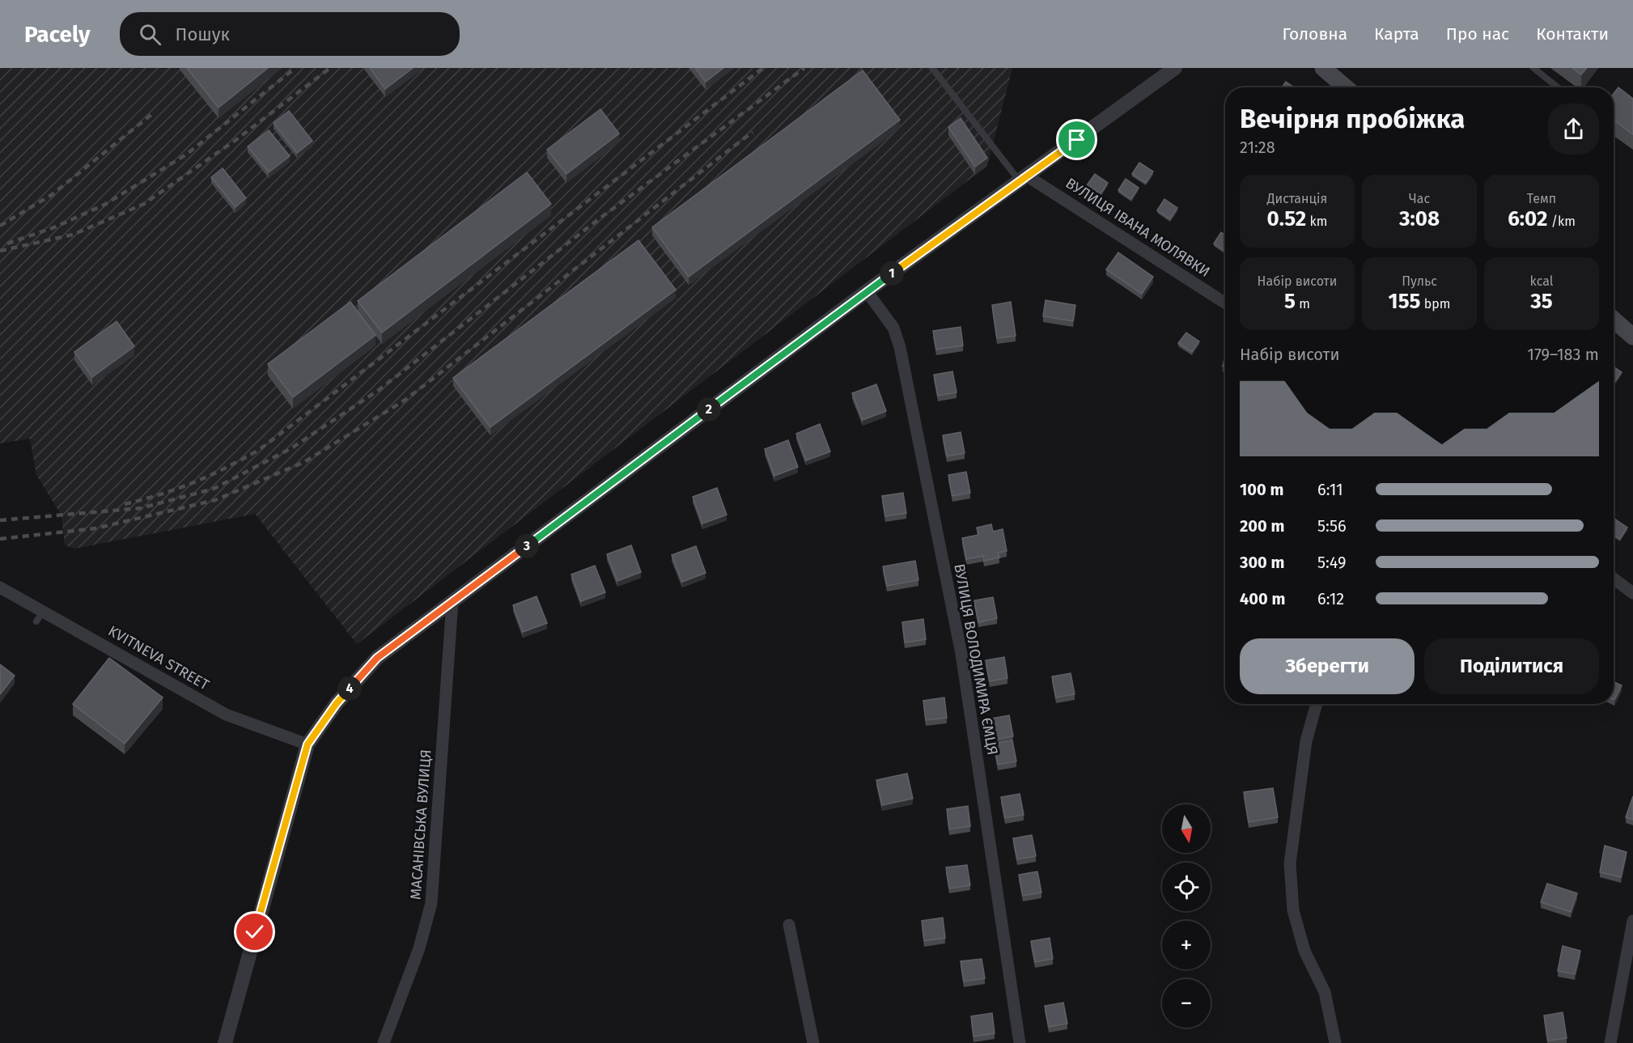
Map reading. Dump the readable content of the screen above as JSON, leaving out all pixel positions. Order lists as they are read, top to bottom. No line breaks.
{"streets":{"street":["ВУЛИЦЯ ІВАНА МОЛЯВКИ","KVITNEVA STREET","ВУЛИЦЯ ВОЛОДИМИРА ЄМЦЯ","МАСАНІВСЬКА ВУЛИЦЯ"]},"north":"bottom","page":{"header":"Pacely","search":"Пошук","nav":["Головна","Карта","Про нас","Контакти"],"heading":["Вечірня пробіжка","21:28"],"stats":[["Дистанція","0.52 km"],["Час","3:08"],["Темп","6:02 /km"],["Набір висоти","5 m"],["Пульс","155 bpm"],["kcal","35"]],"pins":["1","2","3","4"],"chart":["Набір висоти","179–183 m"],"list":[{"name":"100 m","note":"6:11"},{"name":"200 m","note":"5:56"},{"name":"300 m","note":"5:49"},{"name":"400 m","note":"6:12"}],"buttons":["Зберегти","Поділитися"],"map_buttons":["+","−"]}}
